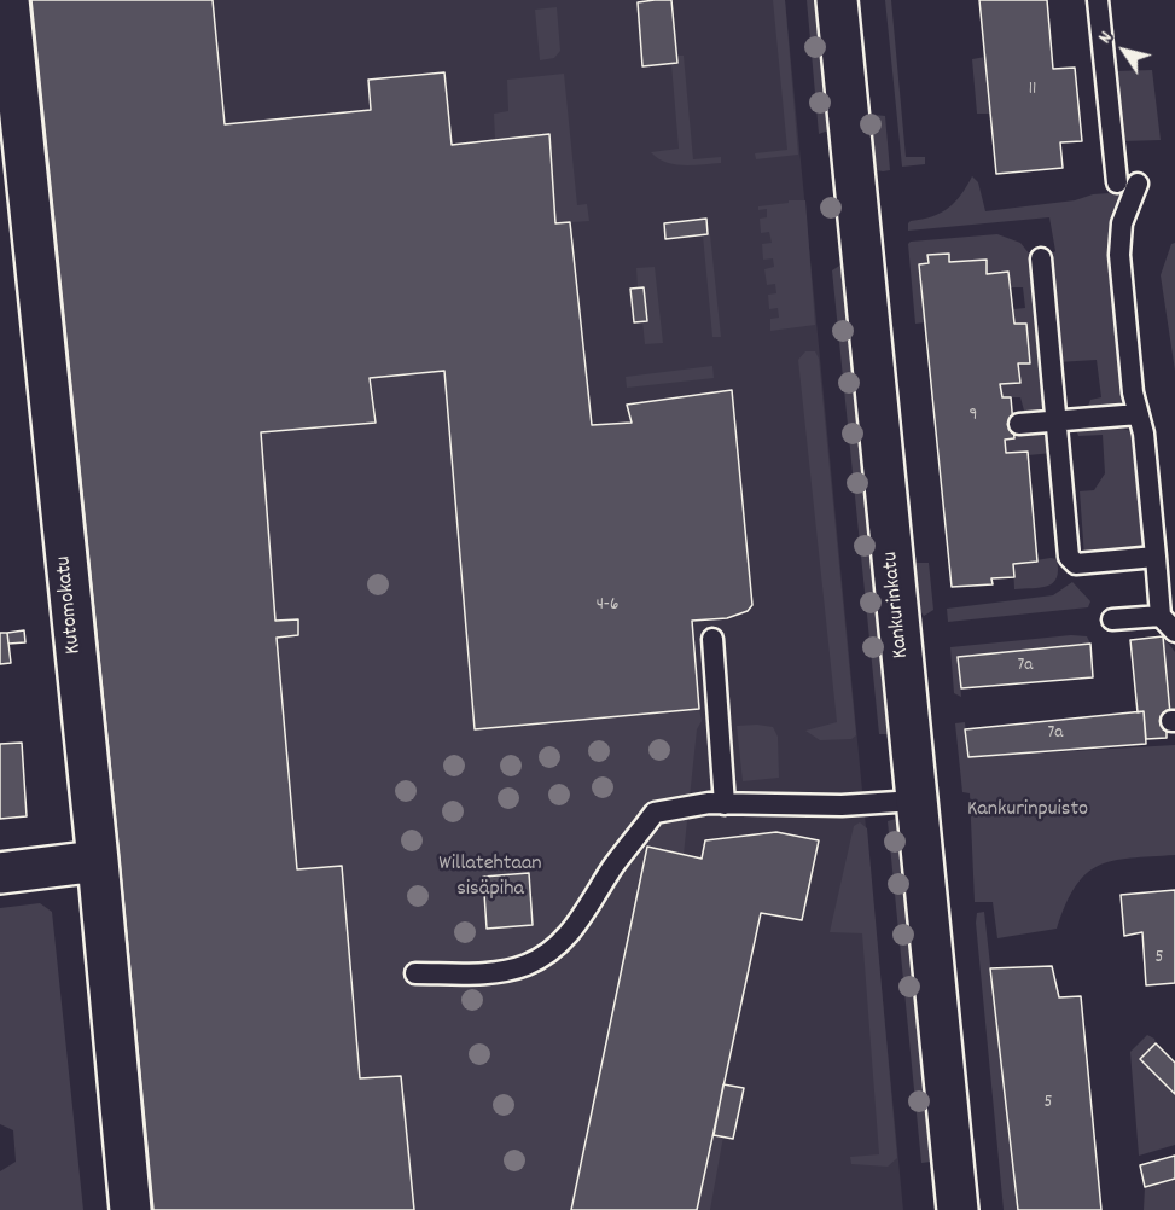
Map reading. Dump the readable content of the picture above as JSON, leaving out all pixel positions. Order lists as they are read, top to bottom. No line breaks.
{"streets":{"street":["Kutomokatu","Kankurinkatu"]},"parks":["Kankurinpuisto","Willatehtaan sisäpiha"],"house_numbers":["11","9","4-6","7a","7a","5","5"],"north":"top left"}
